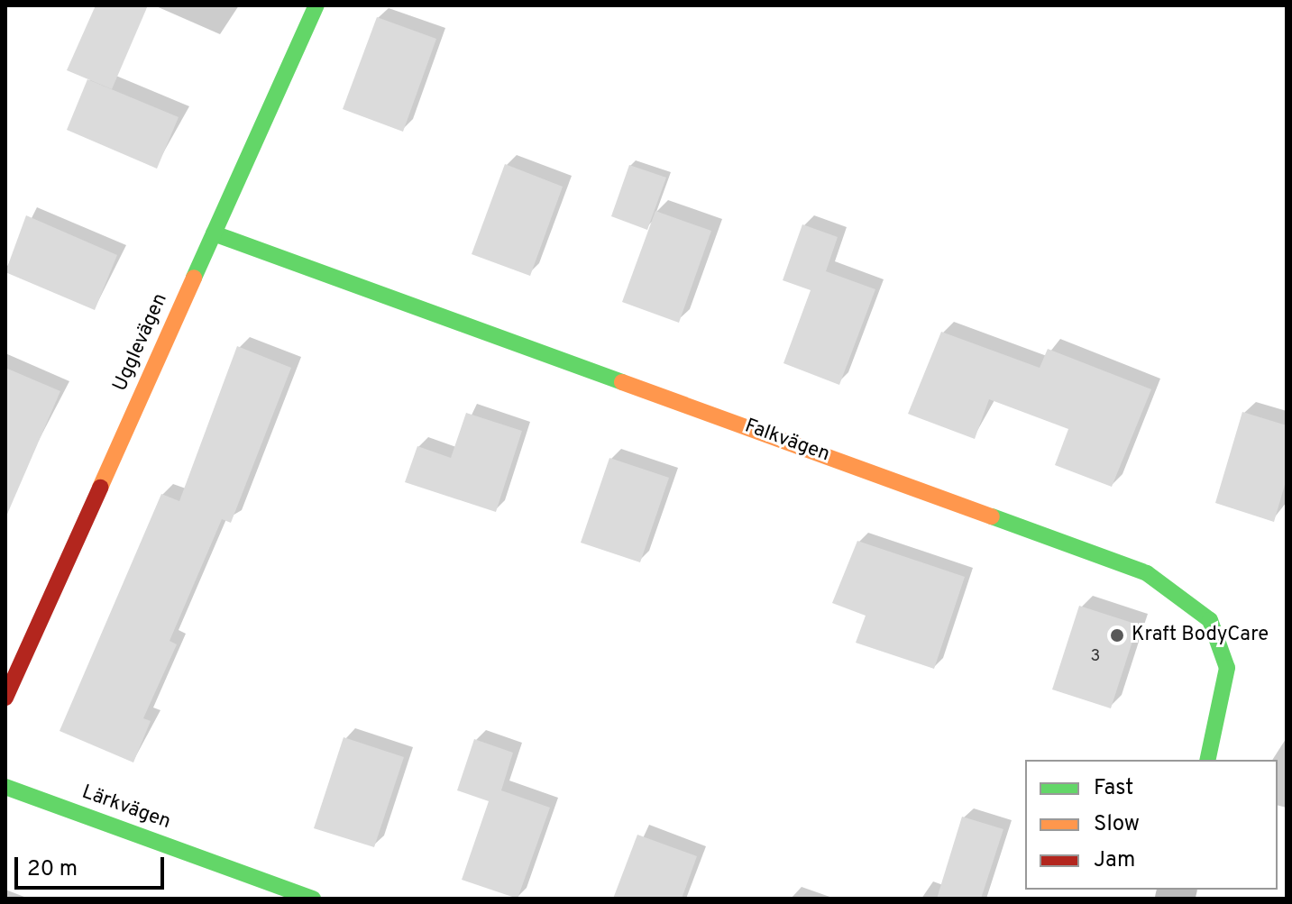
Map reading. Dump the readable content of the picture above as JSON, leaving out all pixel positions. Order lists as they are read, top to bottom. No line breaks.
{"streets":{"street":["Ugglevägen","Falkvägen","Lärkvägen"]},"crossings":[["Ugglevägen","Falkvägen"]],"places":["Kraft BodyCare"],"house_numbers":["3"],"legend":["Fast","Slow","Jam"],"scale_bar":"20 m"}
